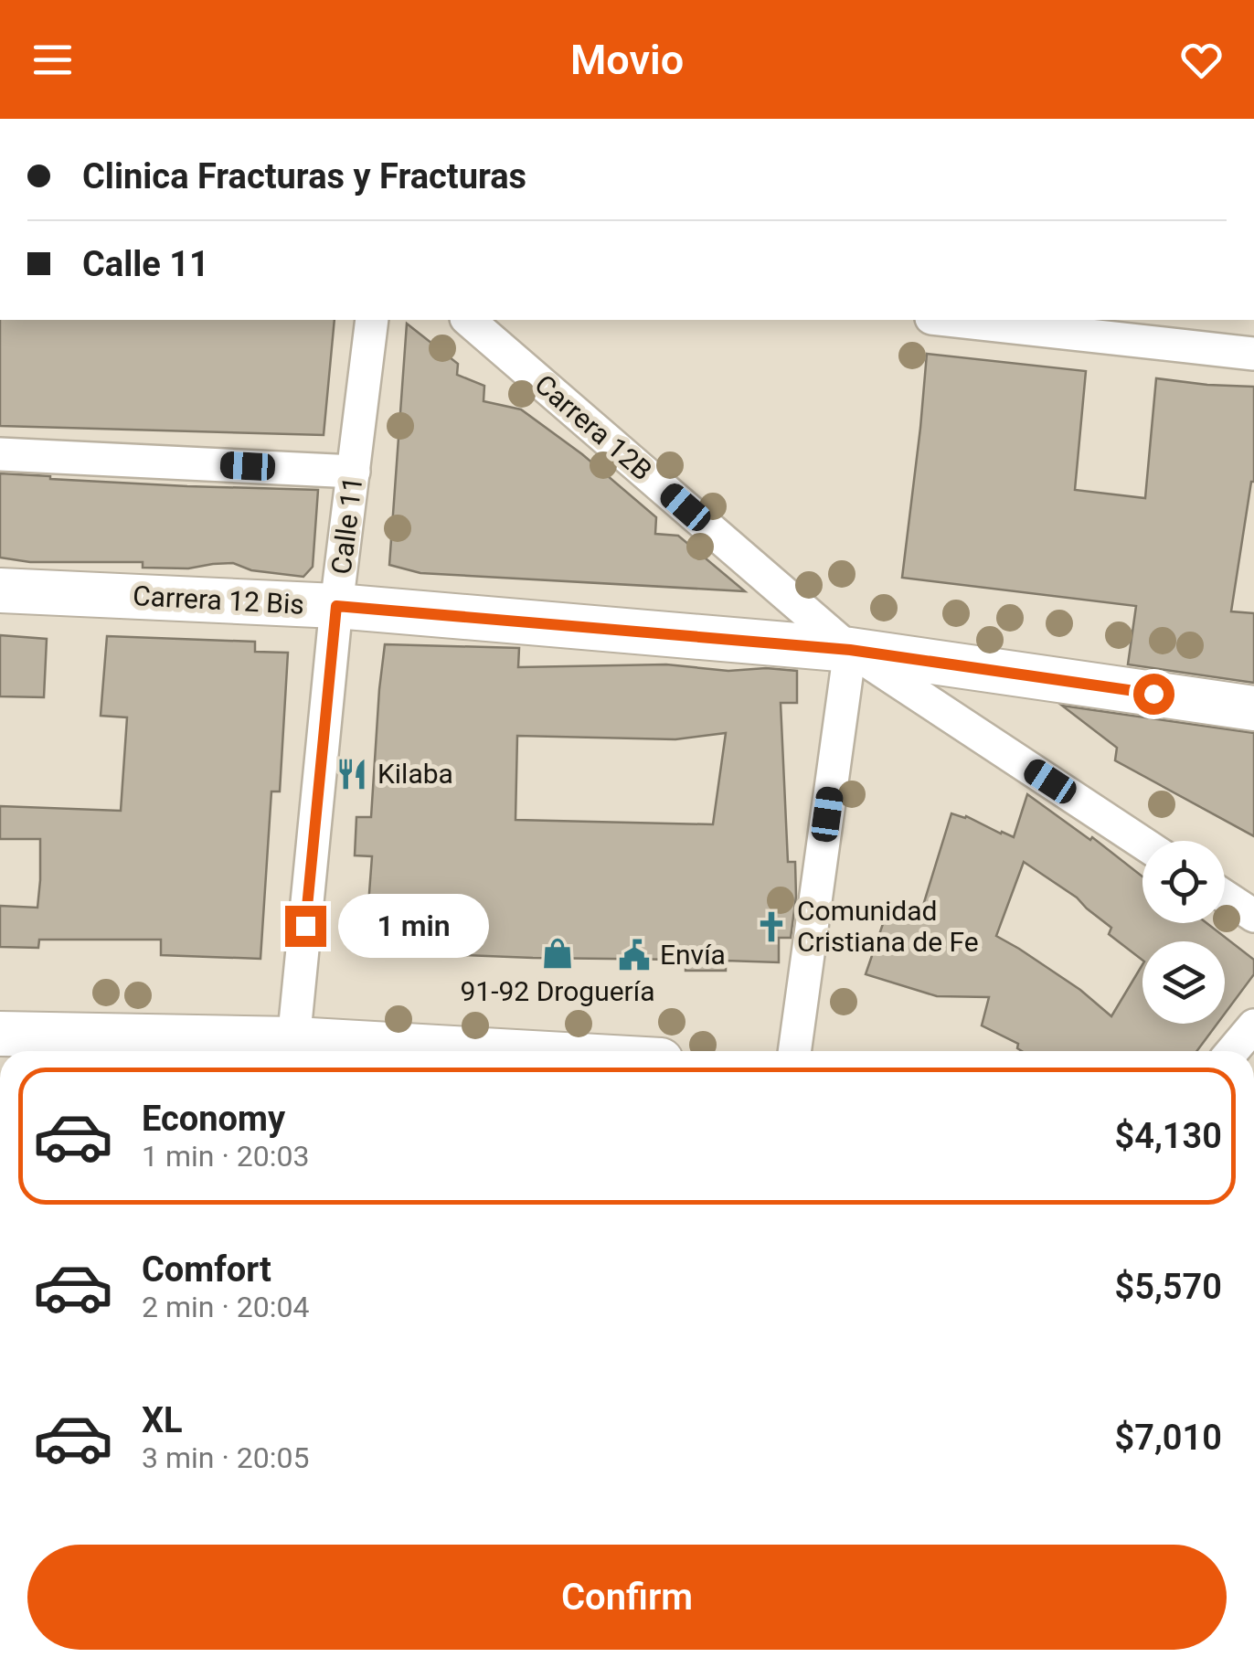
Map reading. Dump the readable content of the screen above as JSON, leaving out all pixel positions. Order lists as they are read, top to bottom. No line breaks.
{"streets":{"street":["Carrera 12B","Calle 11","Carrera 12 Bis"]},"crossings":[["Carrera 12B","Carrera 12 Bis"],["Calle 11","Carrera 12 Bis"]],"places":{"restaurant":["Kilaba"],"church":["Comunidad Cristiana de Fe"],"shop":["91-92 Droguería"],"public building":["Envía"]},"page":{"header":"Movio","banner":["Clinica Fracturas y Fracturas","Calle 11"],"bubble":"1 min","list":[{"name":"Economy","note":"1 min · 20:03","value":"$4,130"},{"name":"Comfort","note":"2 min · 20:04","value":"$5,570"},{"name":"XL","note":"3 min · 20:05","value":"$7,010"}],"buttons":"Confirm"}}
